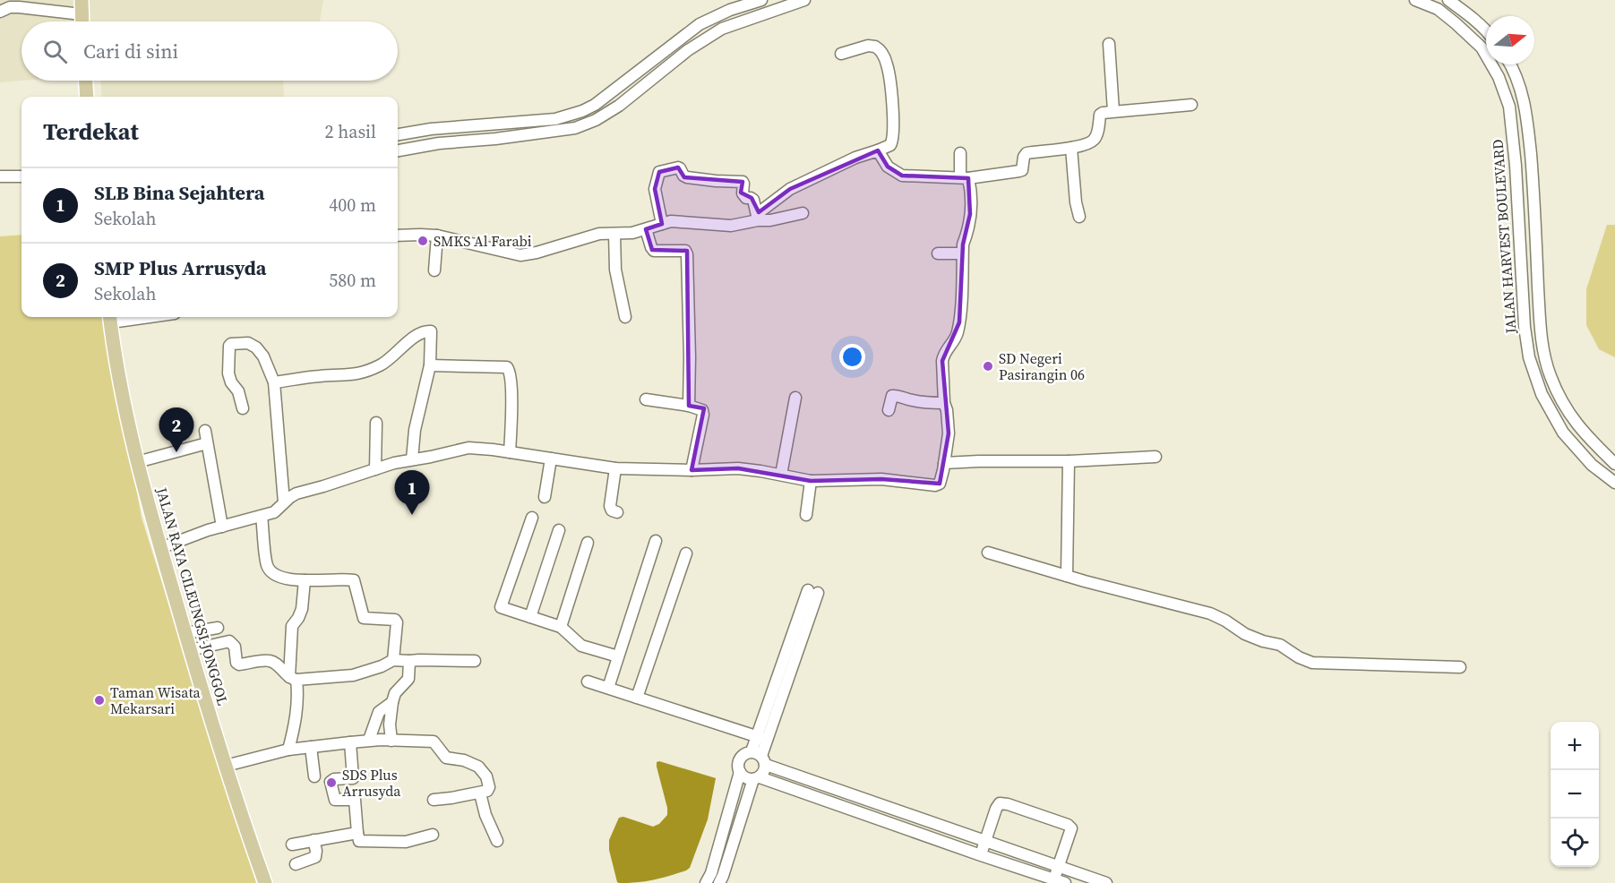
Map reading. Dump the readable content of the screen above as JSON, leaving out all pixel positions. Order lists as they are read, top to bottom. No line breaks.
{"streets":{"main road":["JALAN RAYA CILEUNGSI-JONGGOL"],"street":["JALAN HARVEST BOULEVARD"]},"places":["SMKS Al Farabi","SD Negeri Pasirangin 06","Taman Wisata Mekarsari","SDS Plus Arrusyda"],"north":"right","page":{"search":"Cari di sini","heading":["Terdekat","2 hasil"],"list":[{"mark":"1","name":"SLB Bina Sejahtera","note":"Sekolah","value":"400 m"},{"mark":"2","name":"SMP Plus Arrusyda","note":"Sekolah","value":"580 m"}],"pins":["2","1"],"map_buttons":["+","−"]}}
